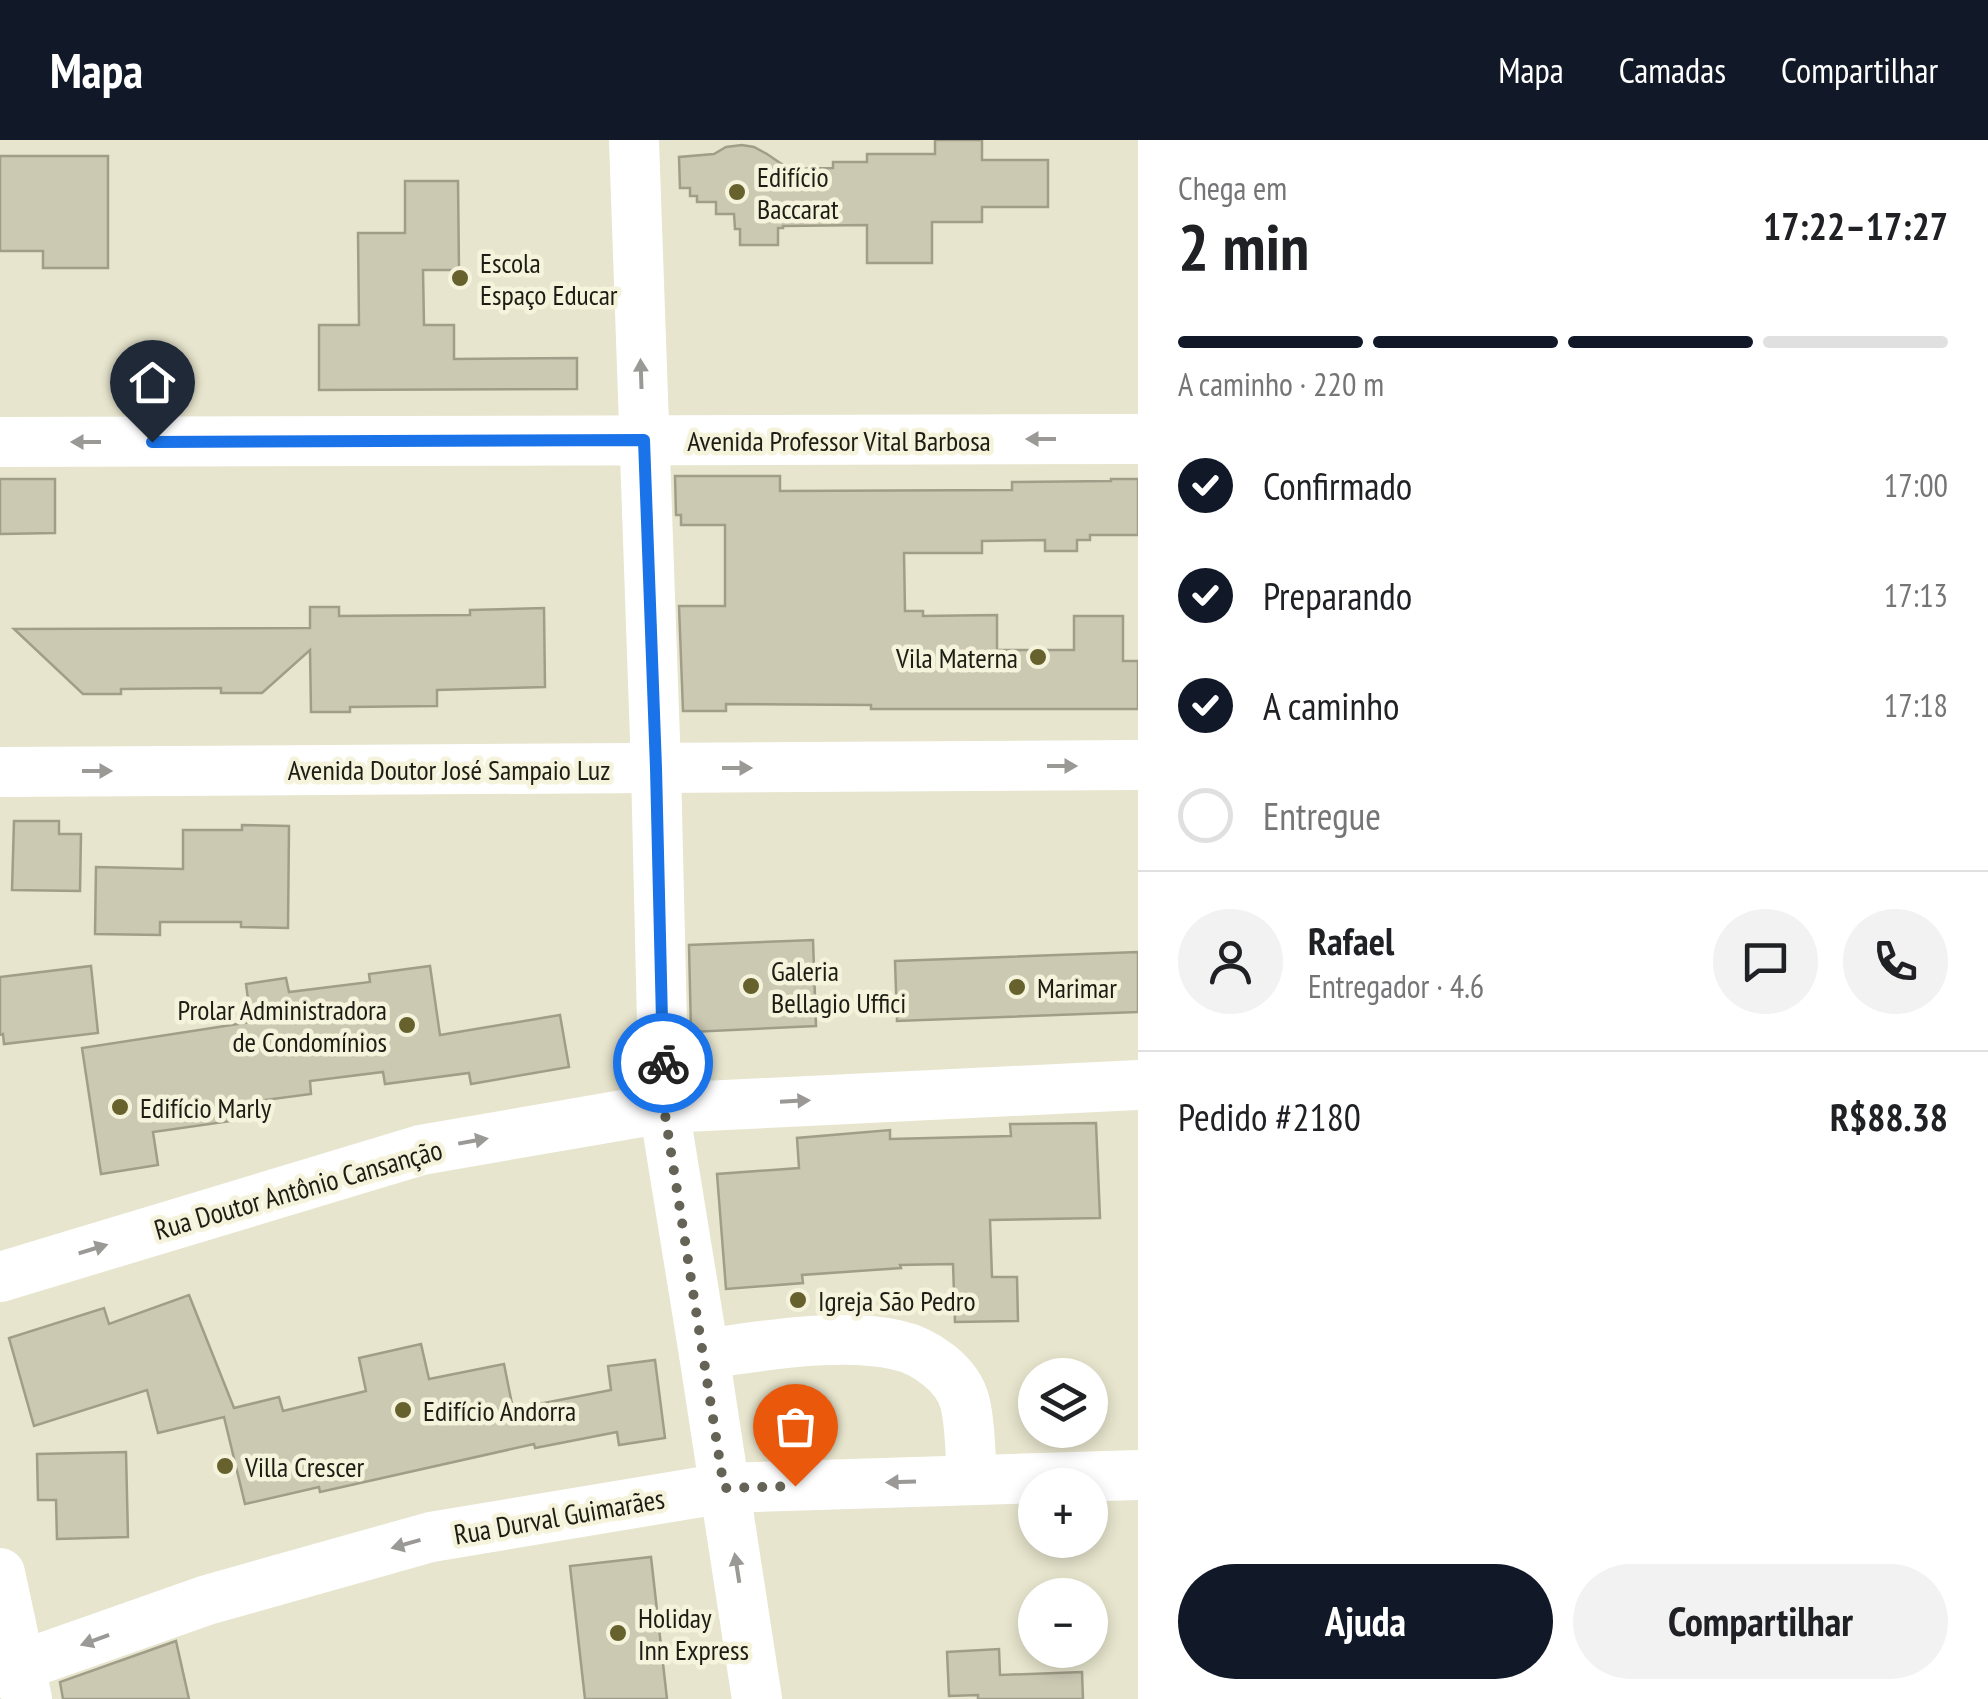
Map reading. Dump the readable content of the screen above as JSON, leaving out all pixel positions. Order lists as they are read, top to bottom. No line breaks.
{"streets":{"street":["Avenida Professor Vital Barbosa","Avenida Doutor José Sampaio Luz","Rua Doutor Antônio Cansanção","Rua Durval Guimarães"]},"one_way":["Avenida Professor Vital Barbosa","Avenida Doutor José Sampaio Luz","Rua Doutor Antônio Cansanção","Rua Durval Guimarães"],"places":["Edifício Baccarat","Escola Espaço Educar","Vila Materna","Galeria Bellagio Uffici","Marimar","Prolar Administradora de Condomínios","Edifício Marly","Igreja São Pedro","Edifício Andorra","Villa Crescer","Holiday Inn Express"],"page":{"header":"Mapa","nav":["Mapa","Camadas","Compartilhar"],"heading":["2 min","Chega em","17:22–17:27"],"panel":["Rafael","Entregador · 4.6","Pedido #2180","R$88.38"],"bar":"A caminho · 220 m","list":[["Confirmado","17:00"],["Preparando","17:13"],["A caminho","17:18"],"Entregue"],"map_buttons":["+","−"],"buttons":["Ajuda","Compartilhar"]}}
